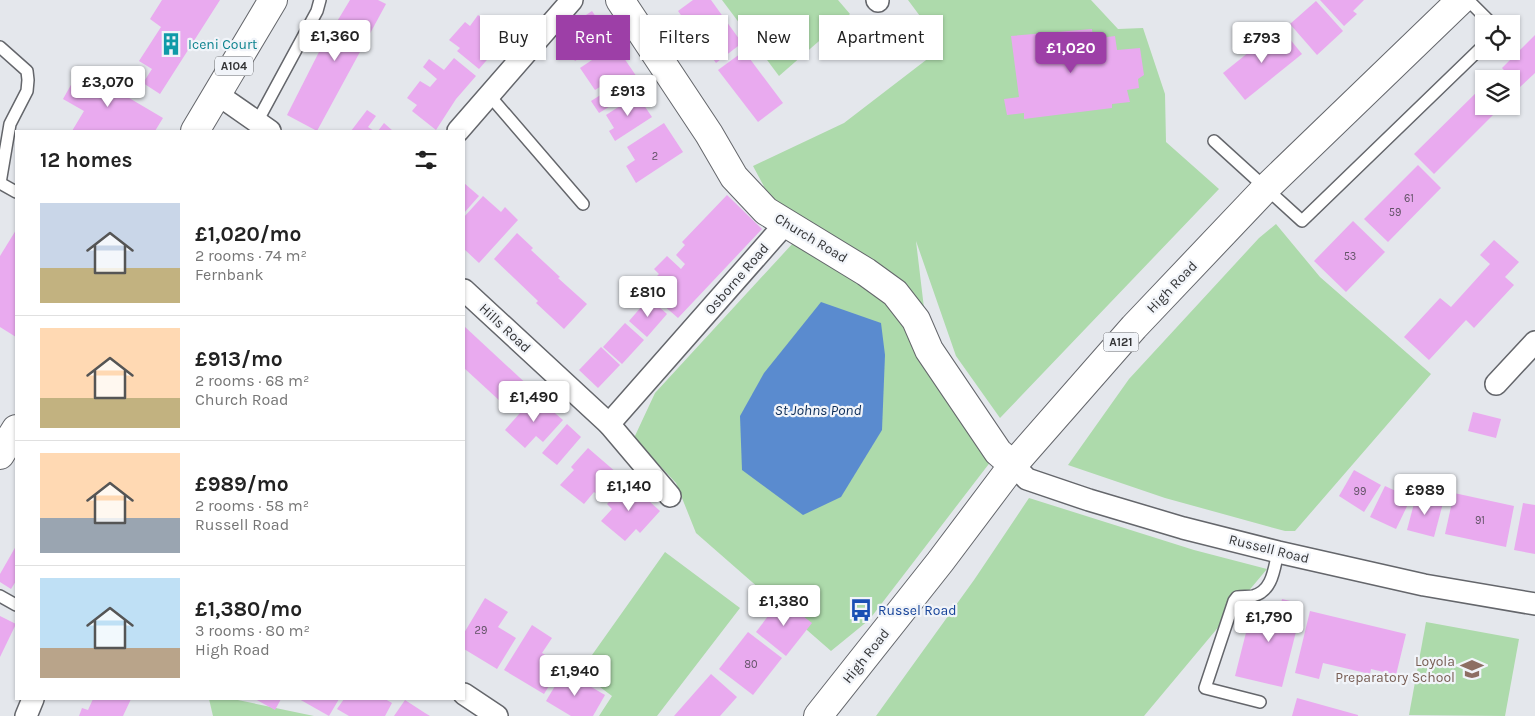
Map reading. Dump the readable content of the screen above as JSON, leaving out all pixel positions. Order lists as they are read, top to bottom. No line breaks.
{"streets":{"main road":["A104","Church Road","High Road","A121"],"street":["Osborne Road","Hills Road","Russell Road"]},"crossings":[["Church Road","Osborne Road"],["Church Road","High Road"],["Church Road","Russell Road"],["Osborne Road","Hills Road"],["High Road","Russell Road"]],"water":["St Johns Pond"],"places":{"building":["Iceni Court"],"bus stop":["Russel Road"],"school or university":["Loyola Preparatory School"]},"house_numbers":["2","61","59","53","99","91","29","80"],"page":{"chip":["Buy","Rent","Filters","New","Apartment"],"price":["£1,360","£793","£1,020","£3,070","£913","£810","£1,490","£1,140","£989","£1,380","£1,790","£1,940"],"heading":"12 homes","list":[{"name":"£1,020/mo","note":"2 rooms · 74 m² · Fernbank"},{"name":"£913/mo","note":"2 rooms · 68 m² · Church Road"},{"name":"£989/mo","note":"2 rooms · 58 m² · Russell Road"},{"name":"£1,380/mo","note":"3 rooms · 80 m² · High Road"}]}}
